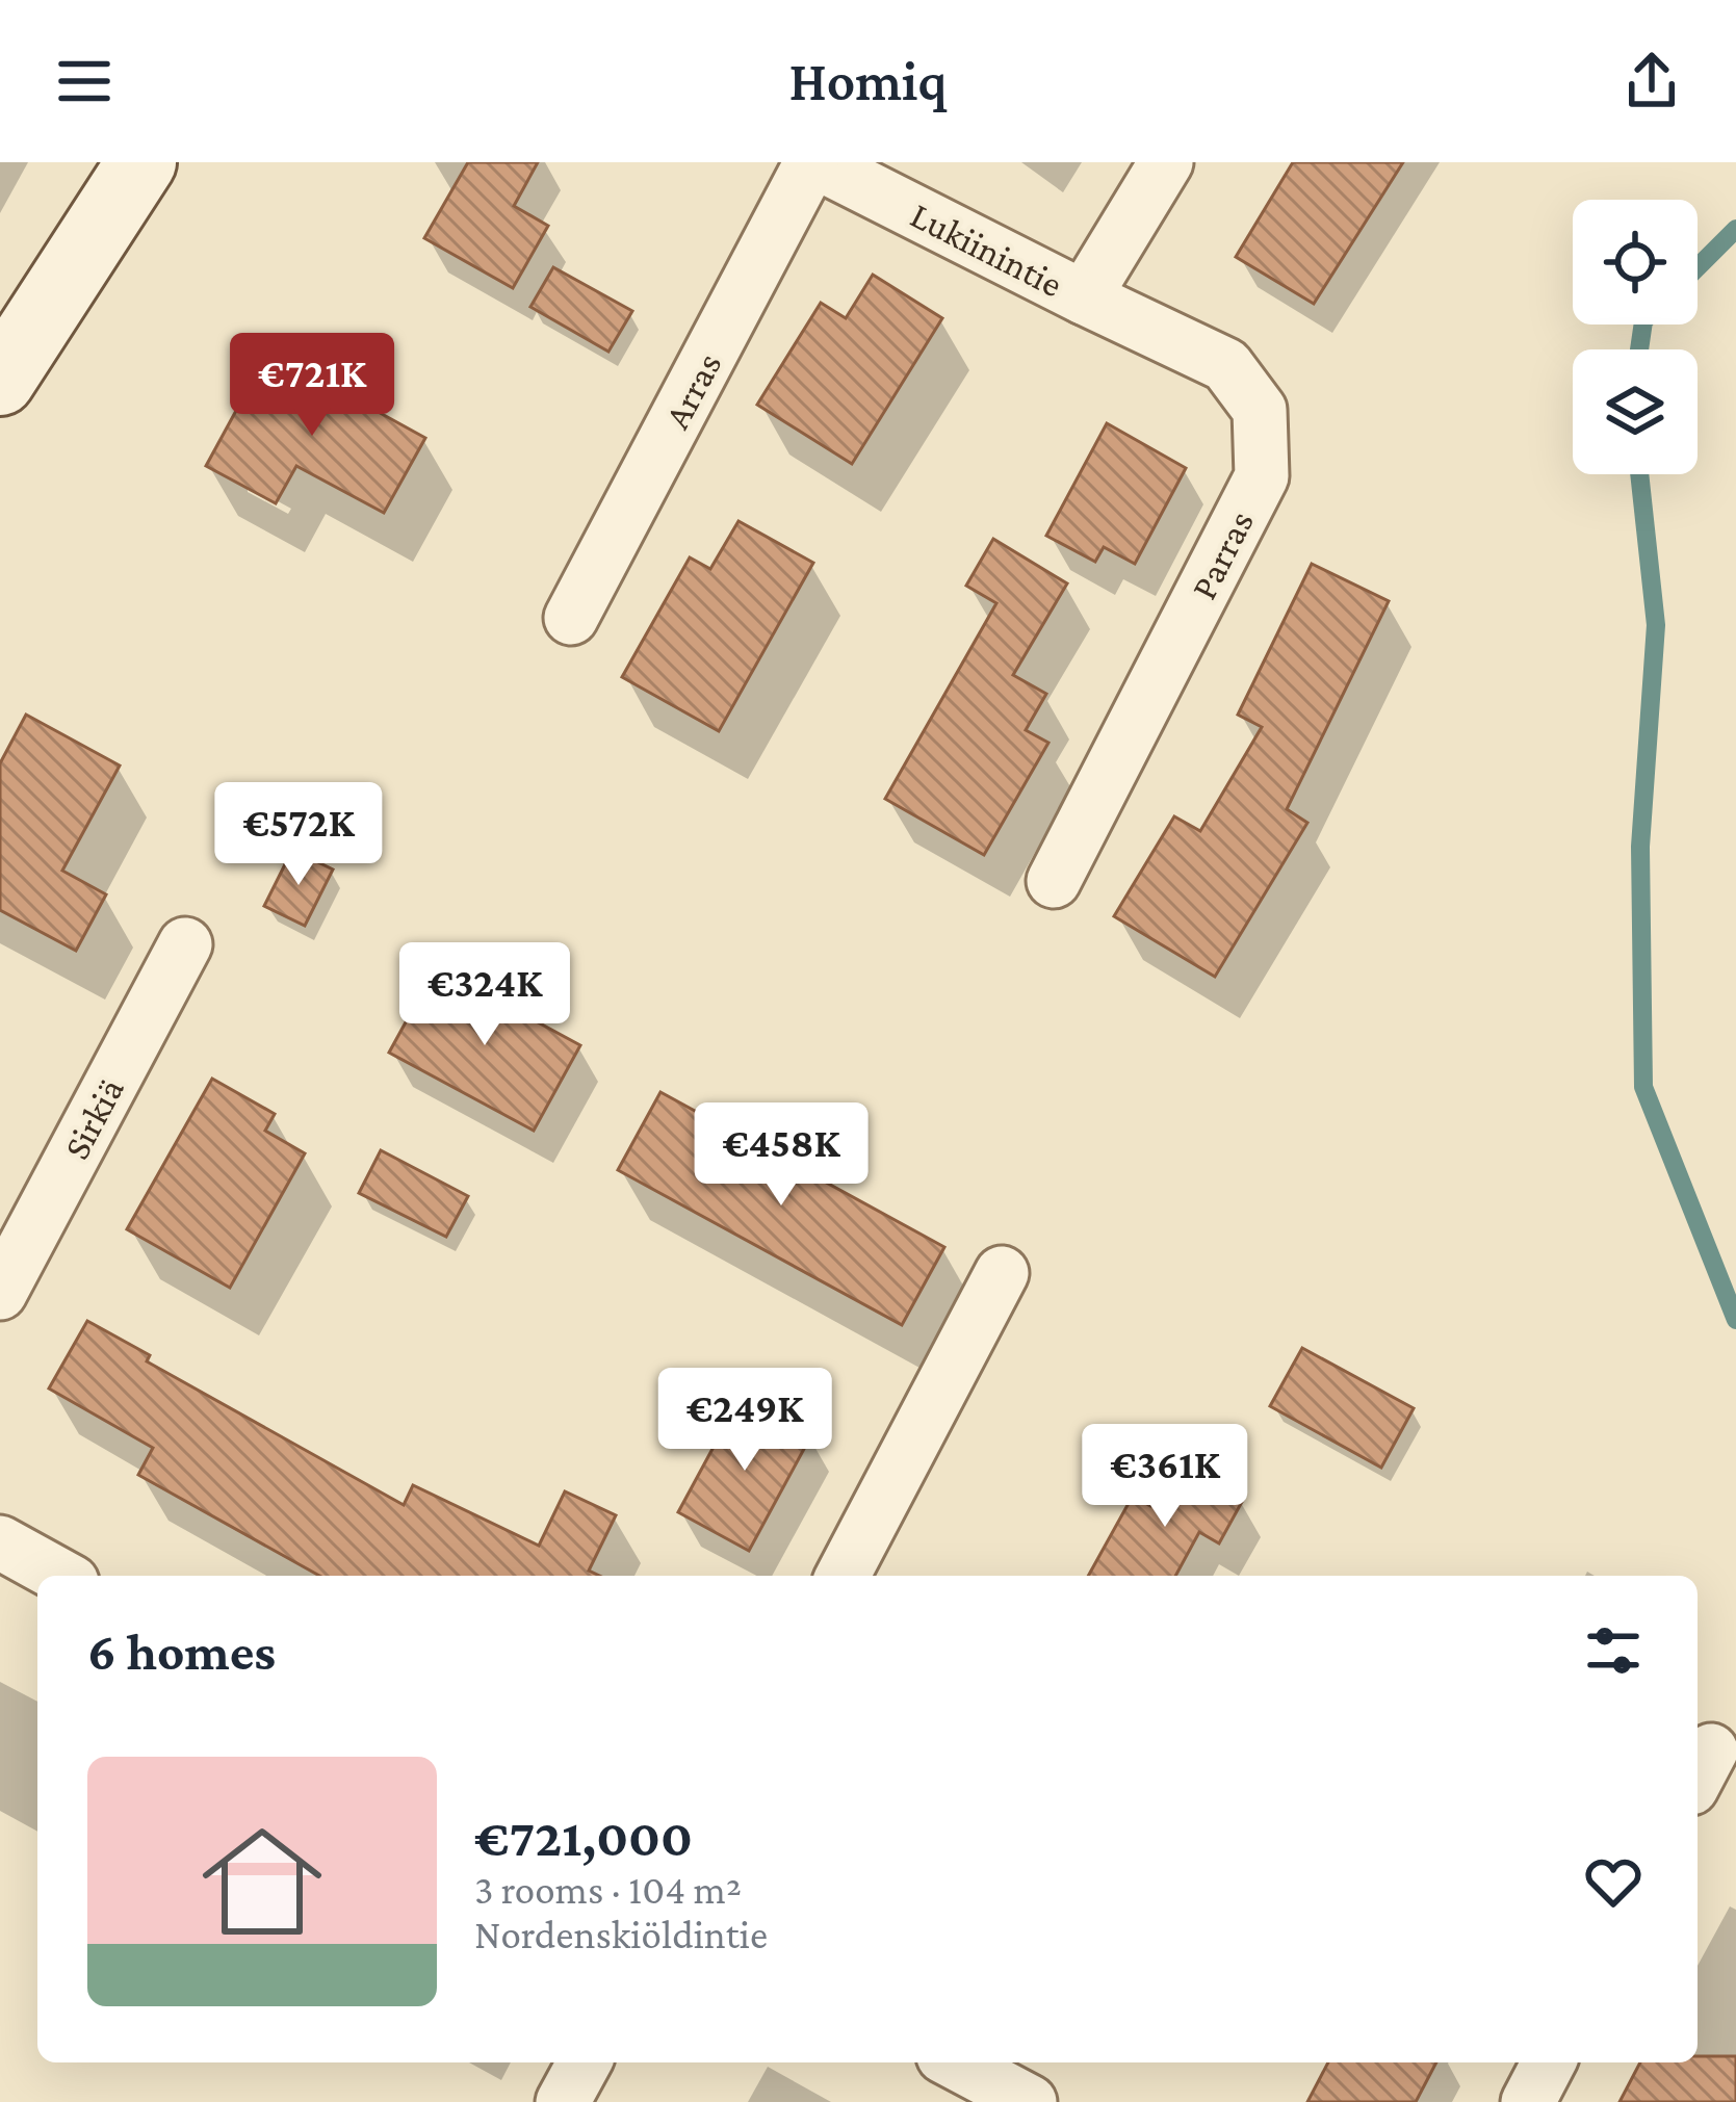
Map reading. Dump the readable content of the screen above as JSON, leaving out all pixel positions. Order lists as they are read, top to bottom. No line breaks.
{"streets":{"street":["Lukiinintie","Arras","Parras","Sirkiä"]},"crossings":[["Lukiinintie","Arras"],["Lukiinintie","Parras"]],"page":{"header":"Homiq","price":["€721K","€572K","€324K","€458K","€249K","€361K"],"heading":"6 homes","list":[{"name":"€721,000","note":"3 rooms · 104 m² · Nordenskiöldintie"}]}}
